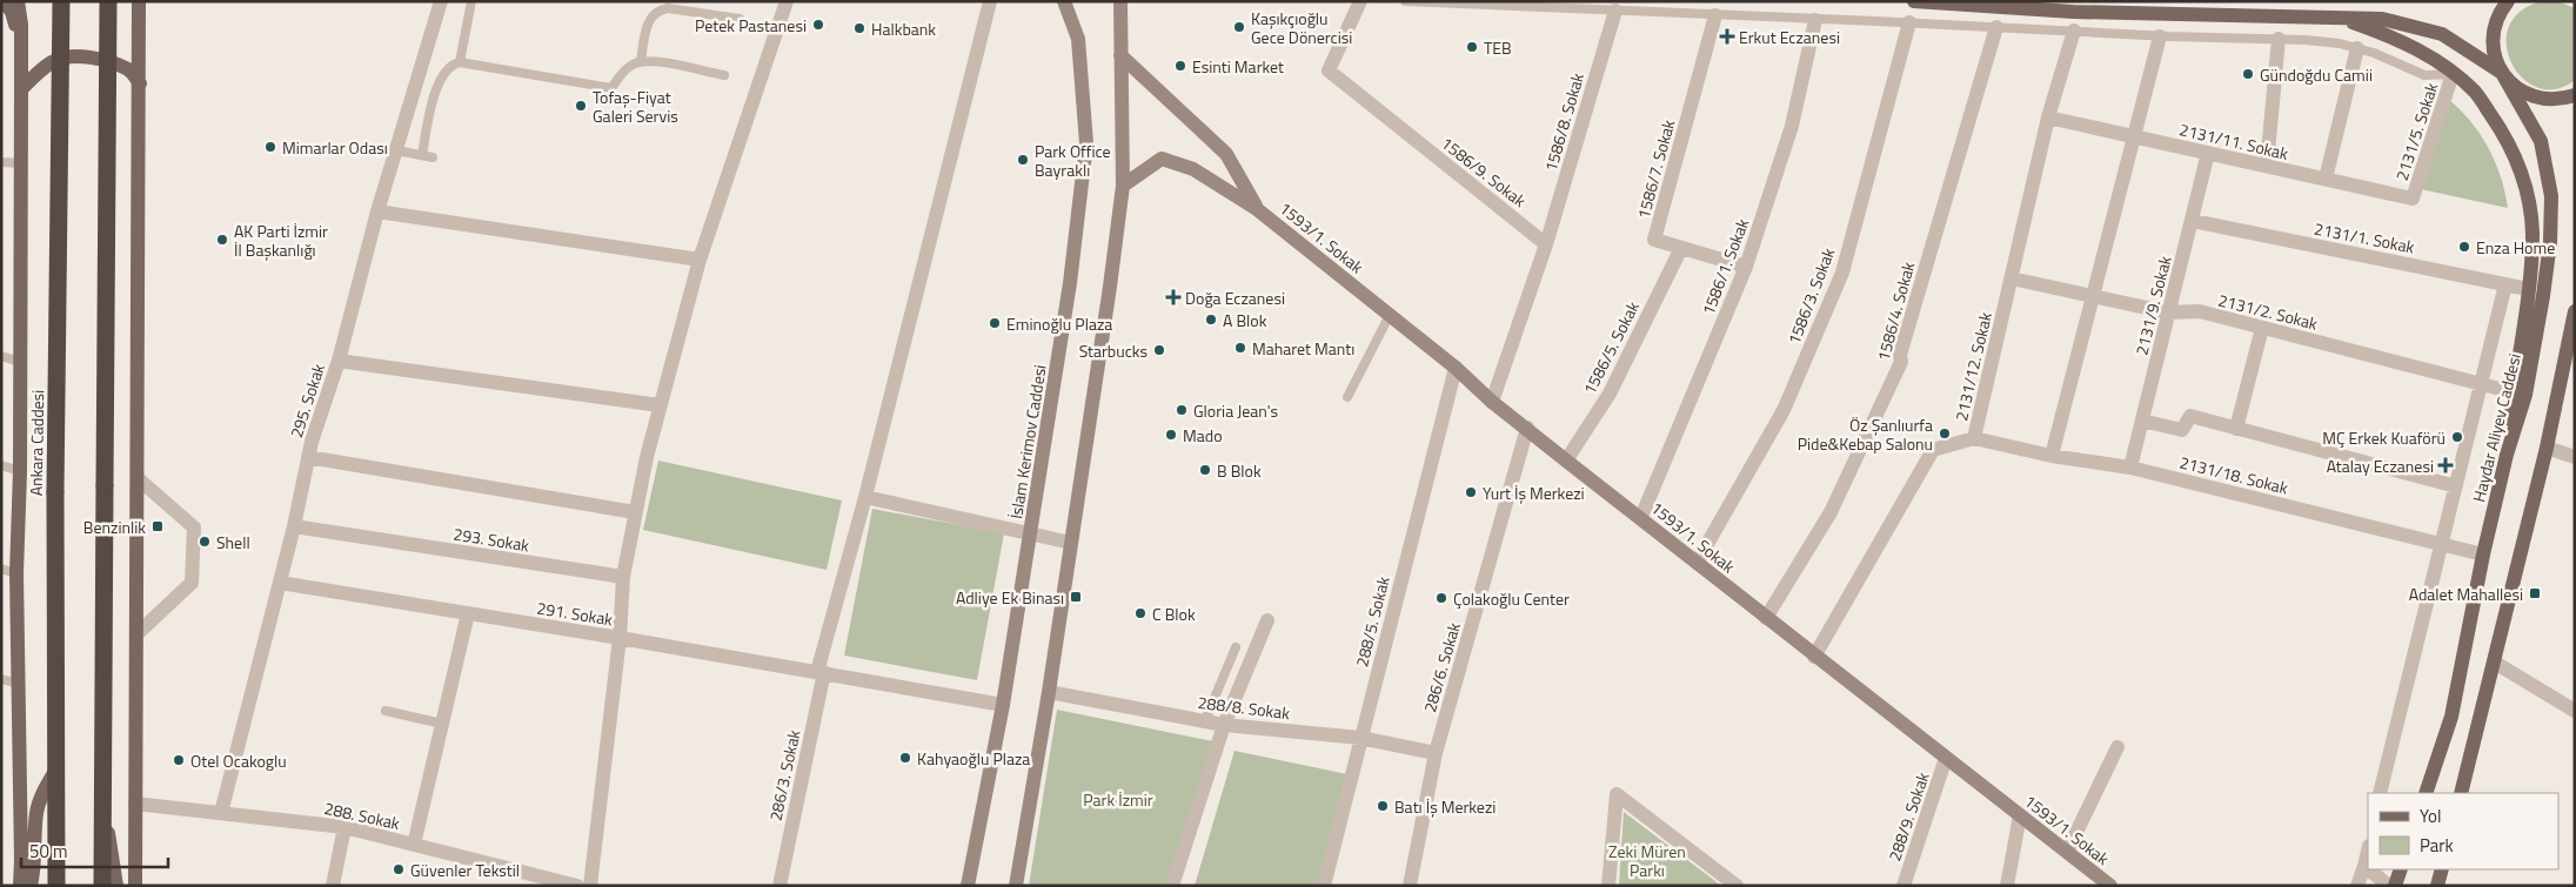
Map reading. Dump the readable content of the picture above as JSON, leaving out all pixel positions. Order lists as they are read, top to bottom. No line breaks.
{"streets":{"highway":["Ankara Caddesi"],"main road":["1593/1. Sokak","Haydar Aliyev Caddesi","İslam Kerimov Caddesi"],"street":["1586/8. Sokak","2131/5. Sokak","2131/11. Sokak","1586/7. Sokak","1586/9. Sokak","2131/1. Sokak","1586/1. Sokak","1586/3. Sokak","2131/9. Sokak","1586/4. Sokak","2131/2. Sokak","1586/5. Sokak","2131/12. Sokak","295. Sokak","2131/18. Sokak","293. Sokak","291. Sokak","288/5. Sokak","286/6. Sokak","288/8. Sokak","286/3. Sokak","288. Sokak","288/9. Sokak"]},"crossings":[["1586/8. Sokak","1586/9. Sokak"],["2131/5. Sokak","2131/11. Sokak"],["2131/11. Sokak","2131/9. Sokak"],["2131/11. Sokak","2131/12. Sokak"],["1586/7. Sokak","1586/1. Sokak"],["1586/7. Sokak","1586/5. Sokak"],["1593/1. Sokak","1586/1. Sokak"],["1593/1. Sokak","1586/3. Sokak"],["1593/1. Sokak","1586/4. Sokak"],["1593/1. Sokak","1586/5. Sokak"],["1593/1. Sokak","2131/12. Sokak"],["1593/1. Sokak","288/5. Sokak"],["1593/1. Sokak","286/6. Sokak"],["1593/1. Sokak","288/9. Sokak"],["2131/1. Sokak","2131/9. Sokak"],["2131/9. Sokak","2131/2. Sokak"],["2131/9. Sokak","2131/18. Sokak"],["2131/2. Sokak","2131/12. Sokak"],["2131/12. Sokak","2131/18. Sokak"],["295. Sokak","293. Sokak"],["295. Sokak","291. Sokak"],["295. Sokak","288. Sokak"],["Haydar Aliyev Caddesi","2131/18. Sokak"],["288/5. Sokak","288/8. Sokak"],["286/6. Sokak","288/8. Sokak"]],"parks":["Park İzmir","Zeki Müren Parkı"],"places":{"other":["Petek Pastanesi","Kaşıkçıoğlu Gece Dönercisi","Halkbank","TEB","Esinti Market","Gündoğdu Camii","Tofaş-Fiyat Galeri Servis","Mimarlar Odası","Park Office Bayraklı","AK Parti İzmir İl Başkanlığı","Enza Home","A Blok","Eminoğlu Plaza","Maharet Mantı","Starbucks","Gloria Jean's","Öz Şanlıurfa Pide&Kebap Salonu","Mado","MÇ Erkek Kuaförü","B Blok","Yurt İş Merkezi","Shell","Çolakoğlu Center","C Blok","Kahyaoğlu Plaza","Otel Ocakoglu","Batı İş Merkezi","Güvenler Tekstil"],"health":["Erkut Eczanesi","Doğa Eczanesi","Atalay Eczanesi"],"transit":["Benzinlik","Adalet Mahallesi","Adliye Ek Binası"]},"legend":["Yol","Park"],"scale_bar":"50 m"}
